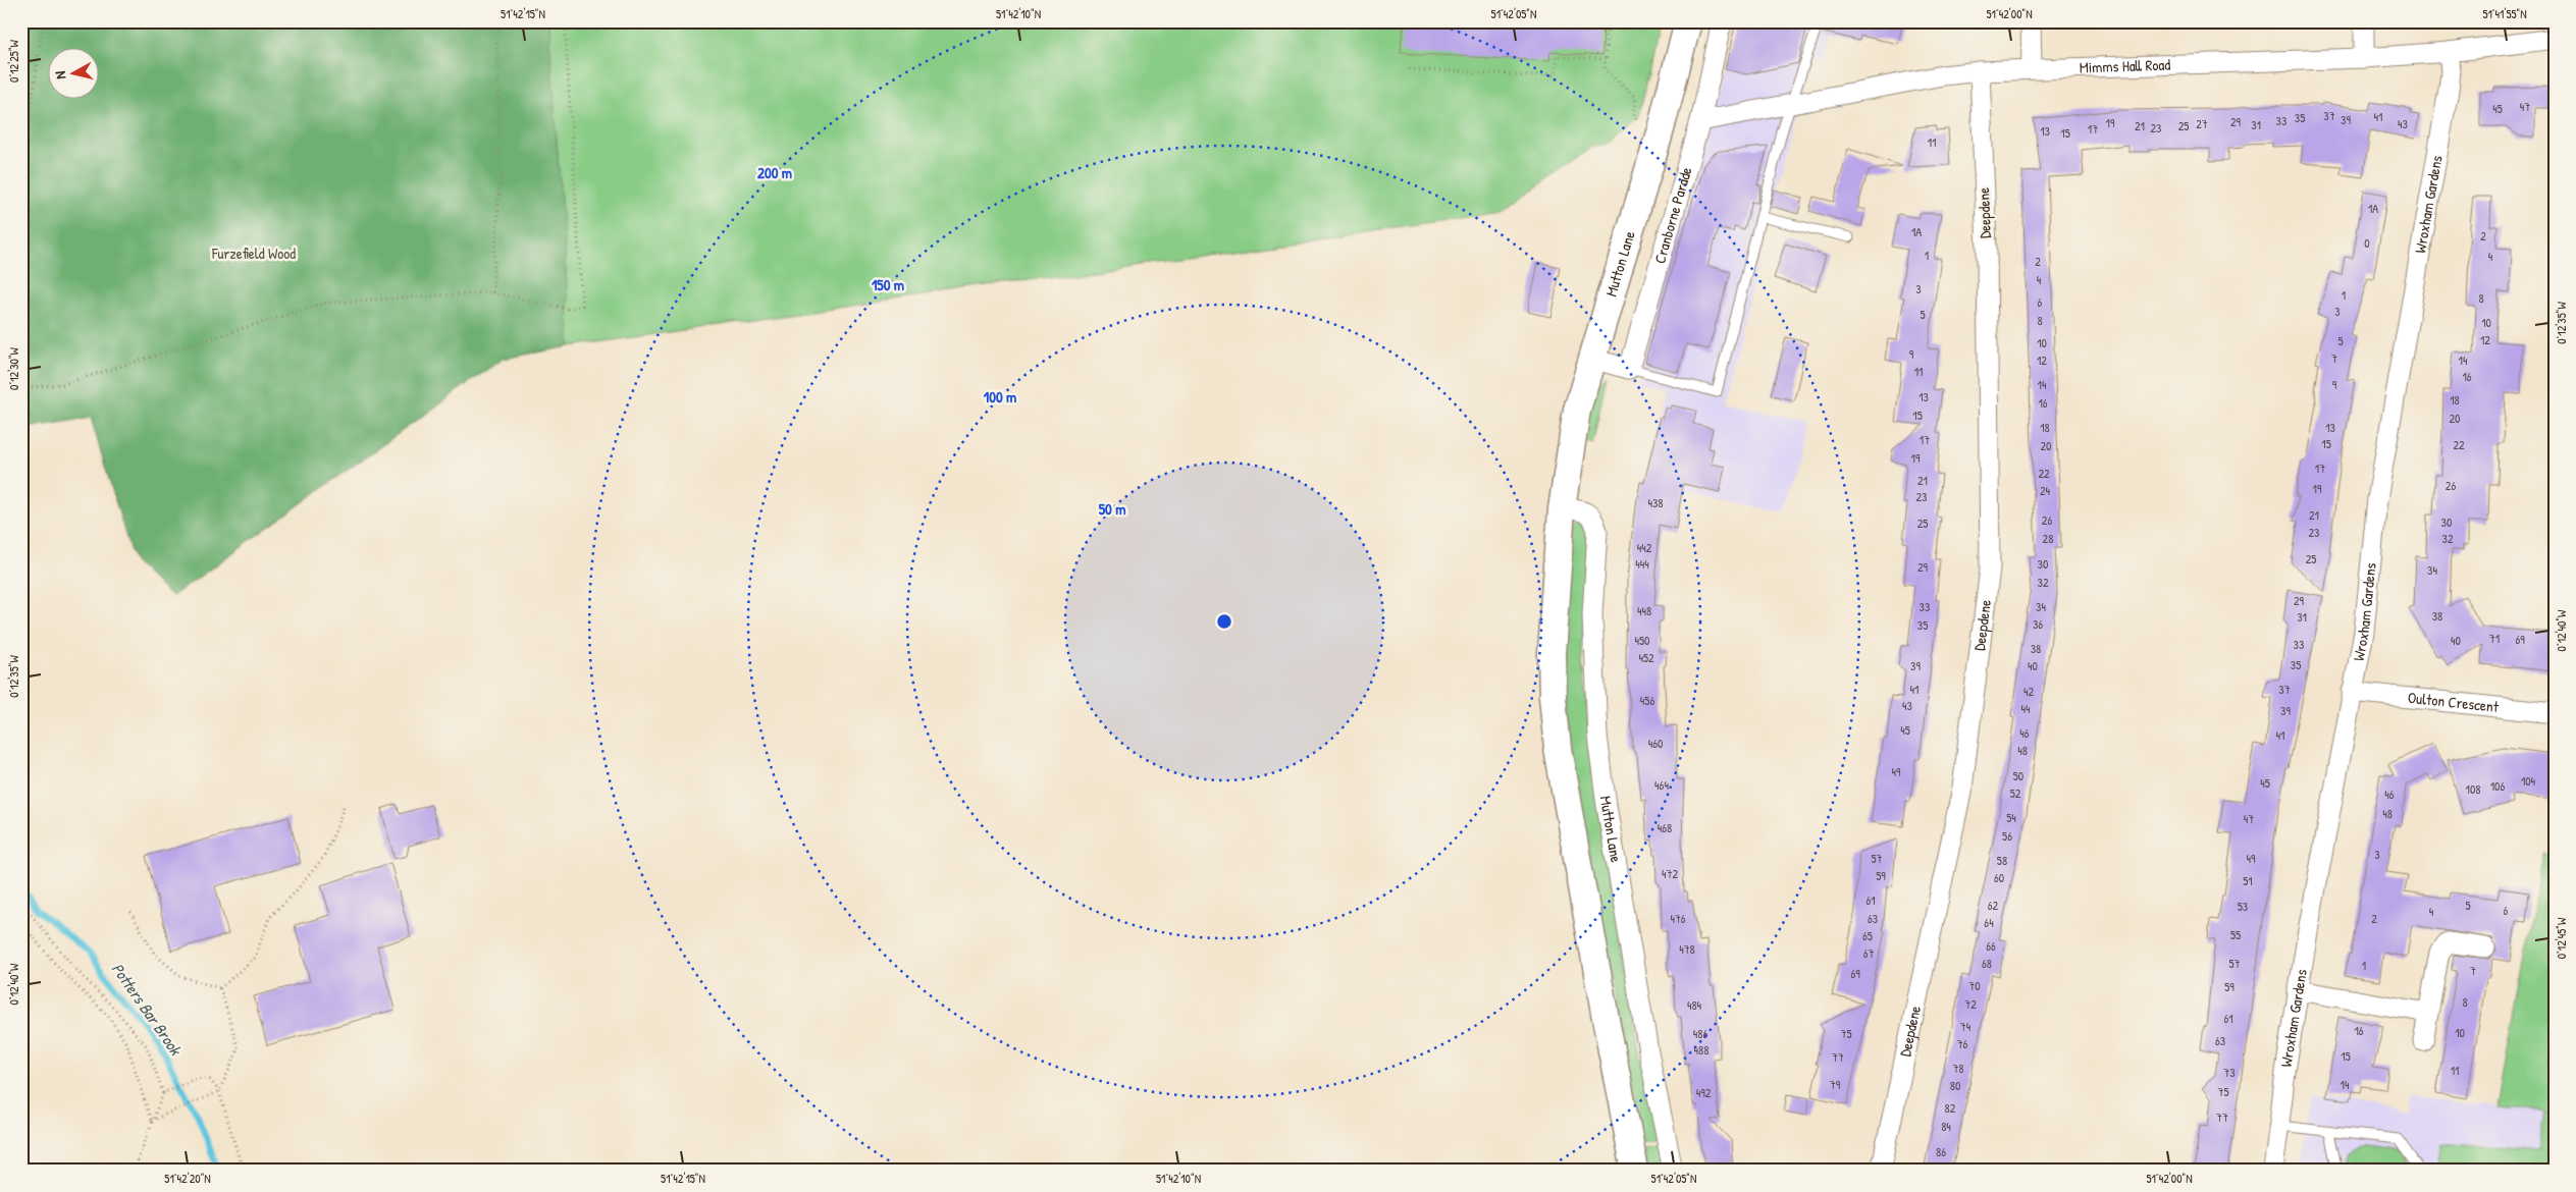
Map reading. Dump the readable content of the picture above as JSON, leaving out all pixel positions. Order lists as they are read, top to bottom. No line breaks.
{"streets":{"main road":["Mutton Lane"],"street":["Mimms Hall Road","Wroxham Gardens","Deepdene","Cranborne Parade","Oulton Crescent"]},"crossings":[["Mimms Hall Road","Wroxham Gardens"],["Mimms Hall Road","Deepdene"],["Mimms Hall Road","Cranborne Parade"],["Wroxham Gardens","Oulton Crescent"]],"water":["Potters Bar Brook"],"parks":["Furzefield Wood"],"house_numbers":["47","45","37","41","35","39","33","29","19","27","43","31","21","25","23","17","13","15","11","1A","1A","2","0","1","4","2","4","3","1","8","6","3","5","8","10","12","5","10","9","7","12","14","11","16","14","9","13","18","16","15","20","18","13","17","15","22","20","19","17","22","21","26","19","24","23","438","21","26","30","25","23","28","32","442","25","444","30","29","34","32","29","33","34","448","38","31","36","35","71","69","450","40","33","38","452","35","39","40","41","37","42","456","43","44","39","45","46","41","460","48","49","50","104","45","464","106","108","52","46","48","54","47","468","56","3","57","49","58","472","59","60","51","61","62","5","53","6","4","476","63","2","64","55","65","66","478","67","68","57","1","7","69","70","59","8","72","484","61","74","16","10","486","75","63","76","488","15","77","78","11","73","79","14","80","75","492","82","77","84","86"],"north":"left","coordinates":["51°42'15\"N","51°42'10\"N","51°42'05\"N","51°42'00\"N","51°41'55\"N","0°12'25\"W","0°12'35\"W","0°12'30\"W","0°12'40\"W","0°12'45\"W","51°42'20\"N"],"rings":["200 m","150 m","100 m","50 m"]}
